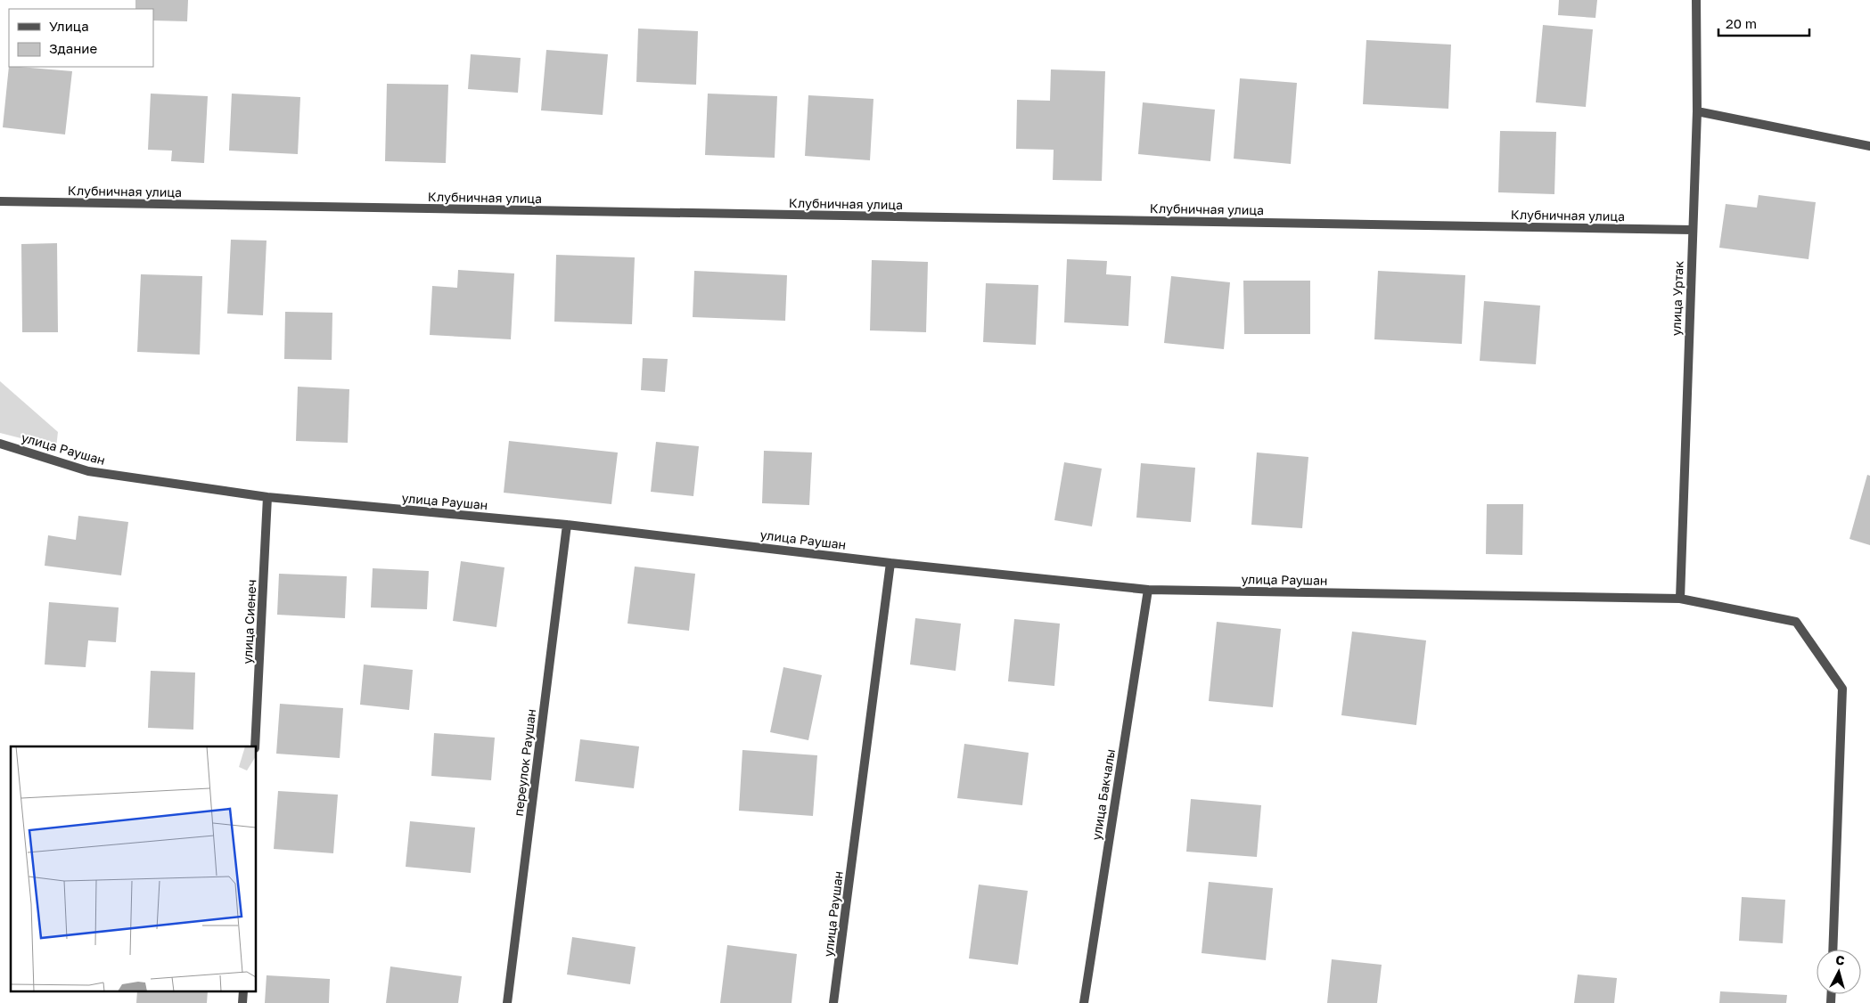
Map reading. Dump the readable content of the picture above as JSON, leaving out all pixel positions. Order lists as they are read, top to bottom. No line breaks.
{"streets":{"street":["Клубничная улица","улица Уртак","улица Раушан","улица Сиенеч","переулок Раушан","улица Бакчалы"]},"crossings":[["Клубничная улица","улица Уртак"],["улица Уртак","улица Раушан"],["улица Раушан","улица Сиенеч"],["улица Раушан","переулок Раушан"],["улица Раушан","улица Бакчалы"]],"legend":["Улица","Здание"],"scale_bar":"20 m","north":"top"}
